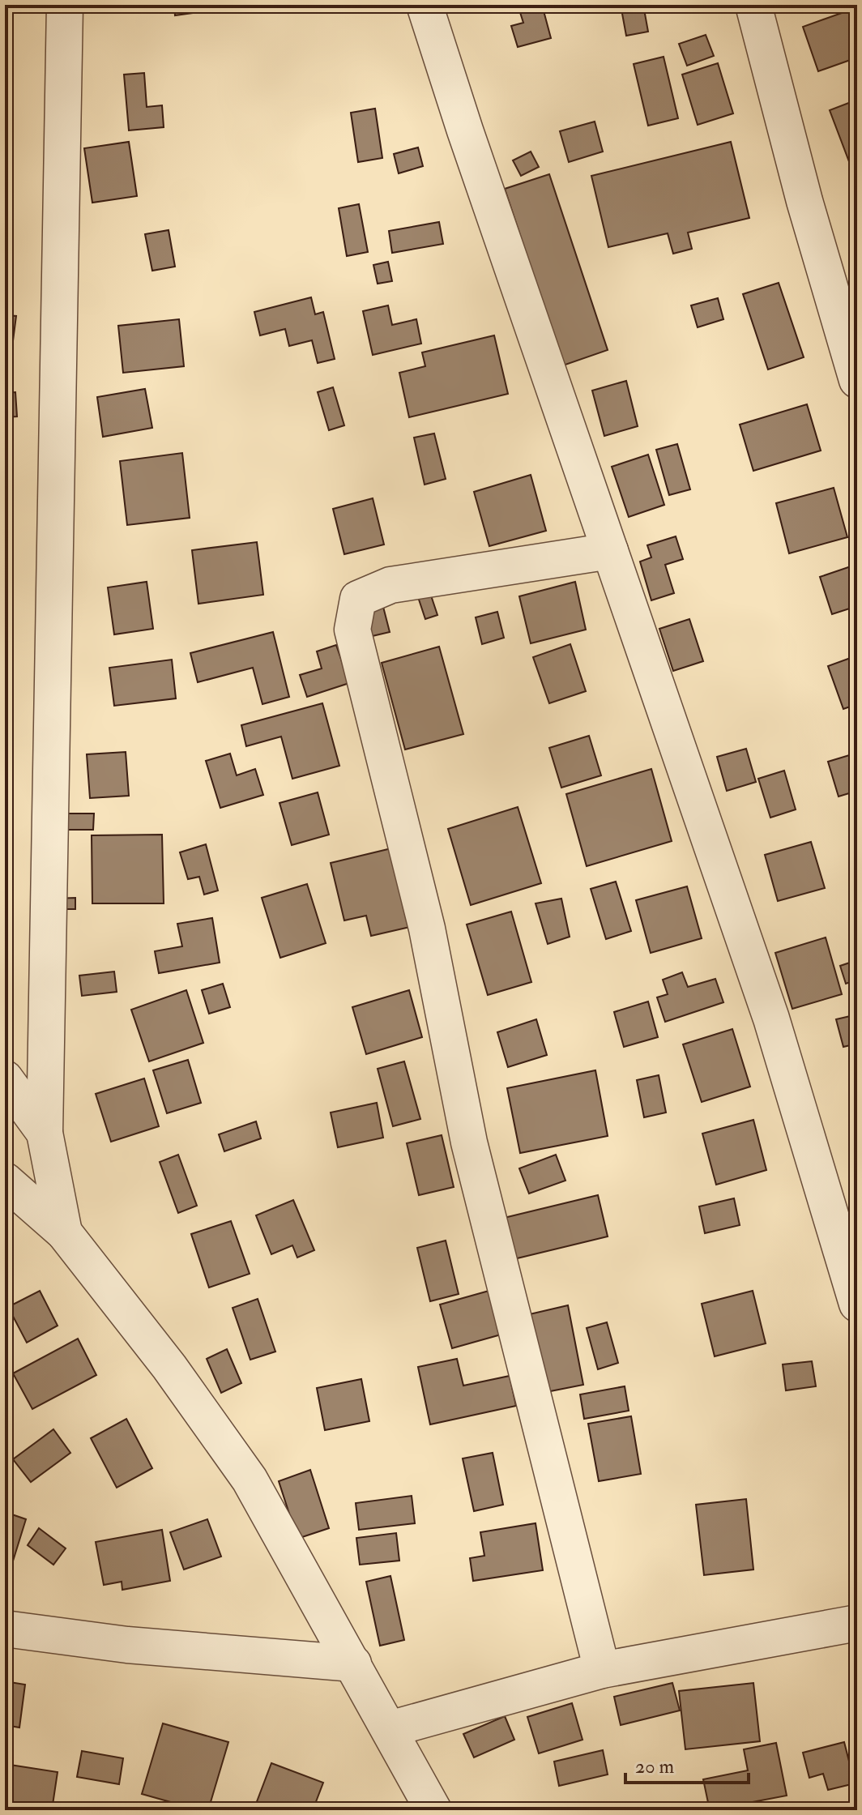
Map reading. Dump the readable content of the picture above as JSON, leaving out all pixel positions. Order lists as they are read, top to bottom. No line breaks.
{"scale_bar":"20 m"}
